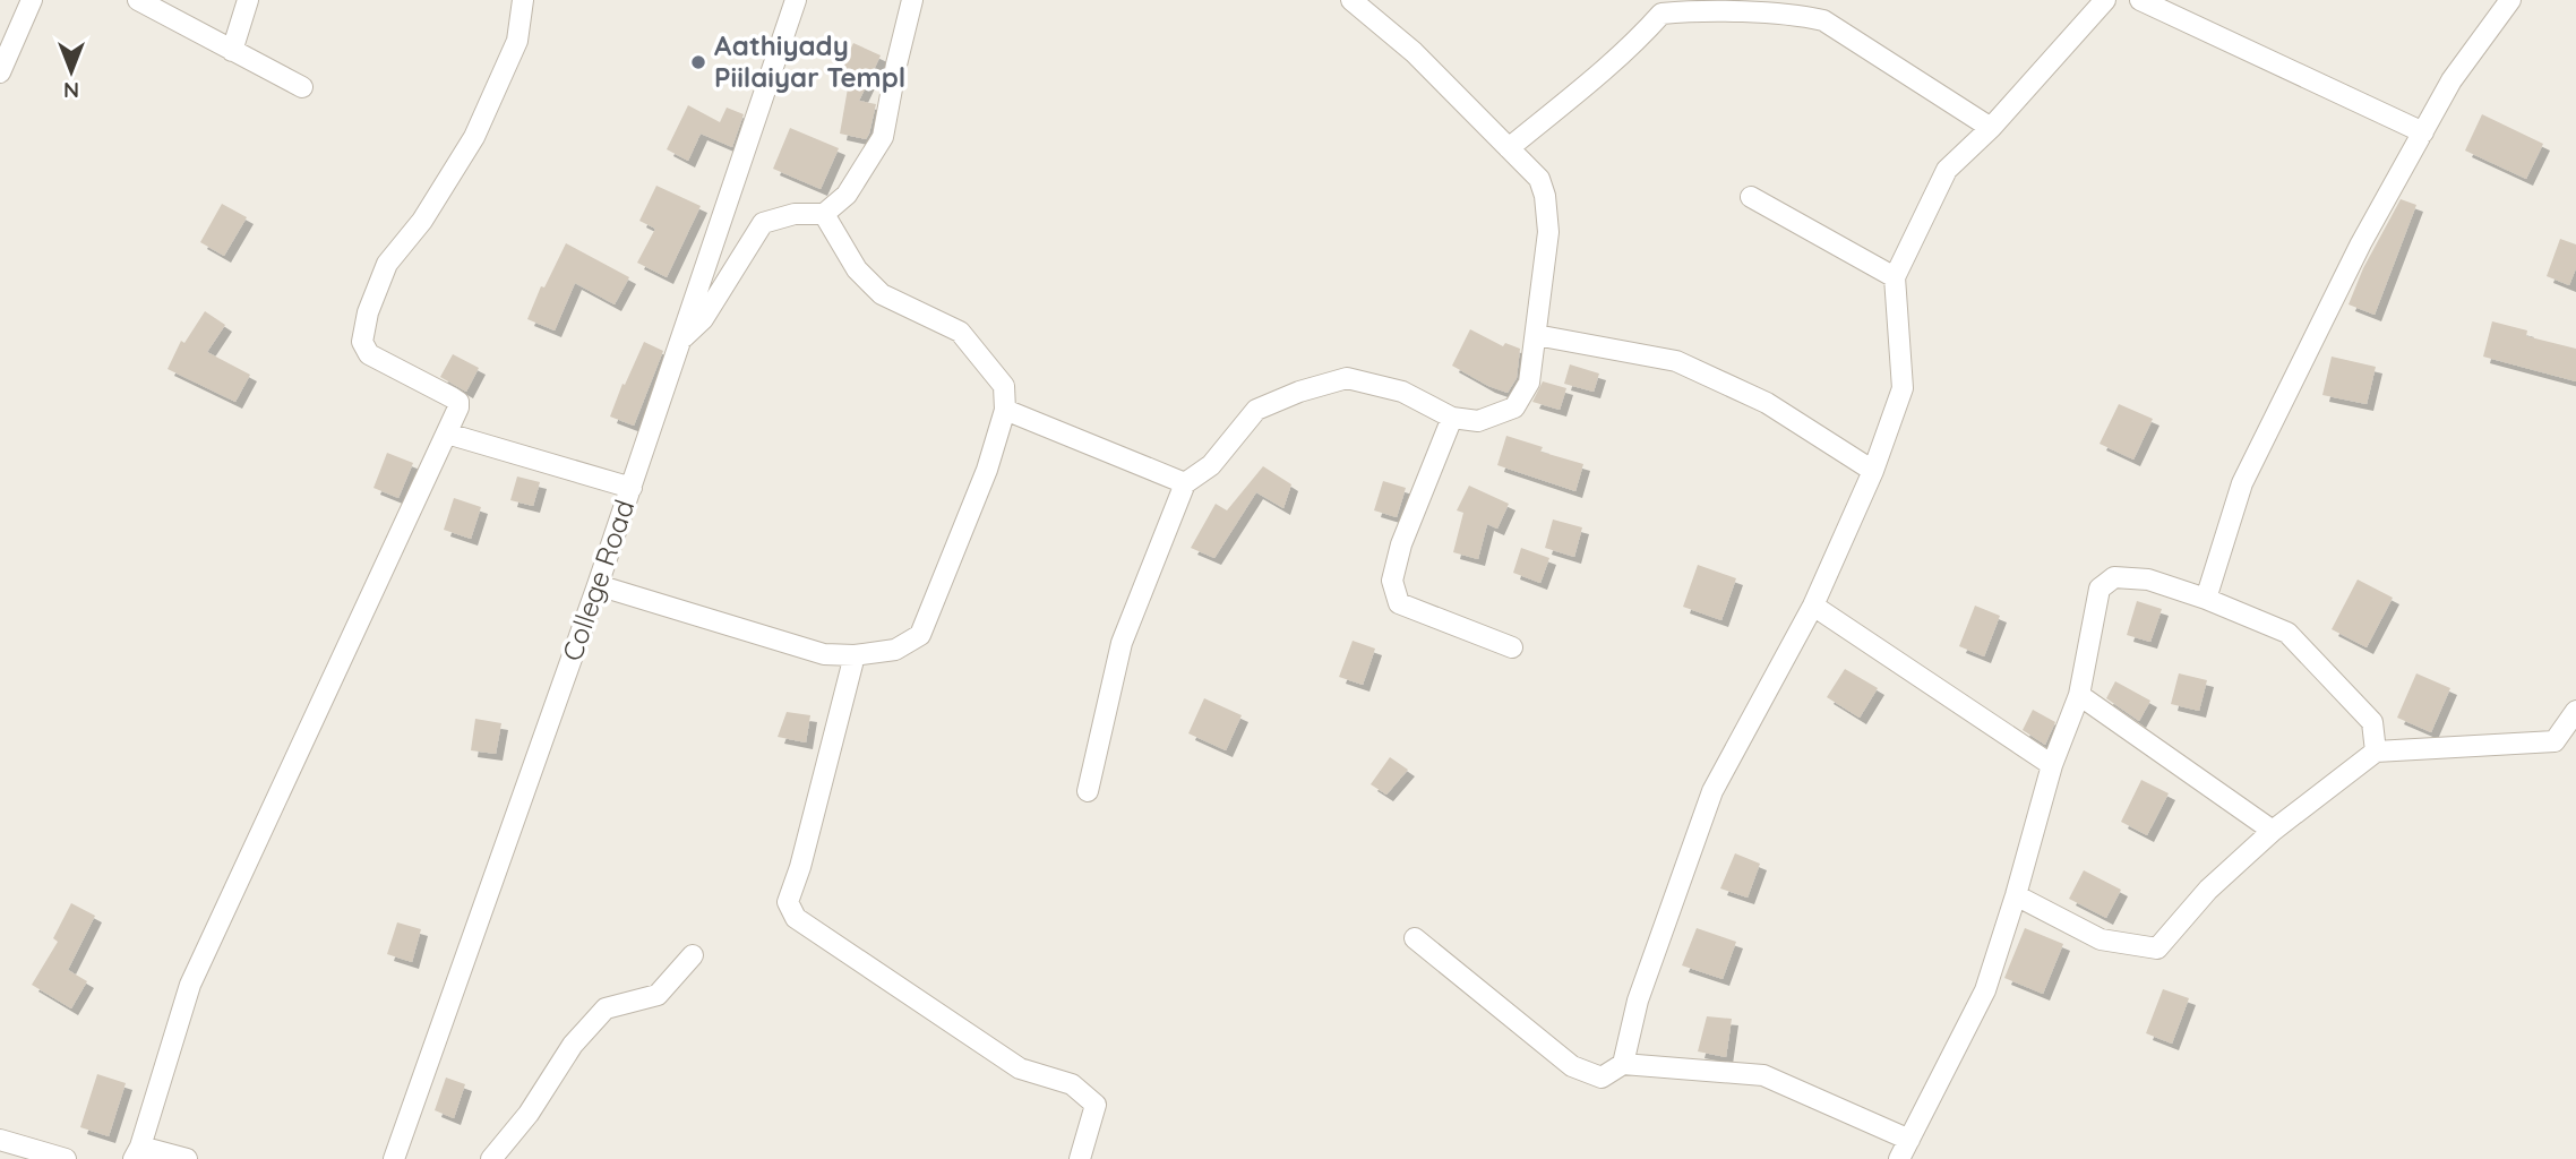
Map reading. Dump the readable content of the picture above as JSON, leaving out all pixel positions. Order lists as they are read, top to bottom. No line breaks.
{"streets":{"street":["College Road"]},"places":["Aathiyady Piilaiyar Templ"],"north":"bottom"}
